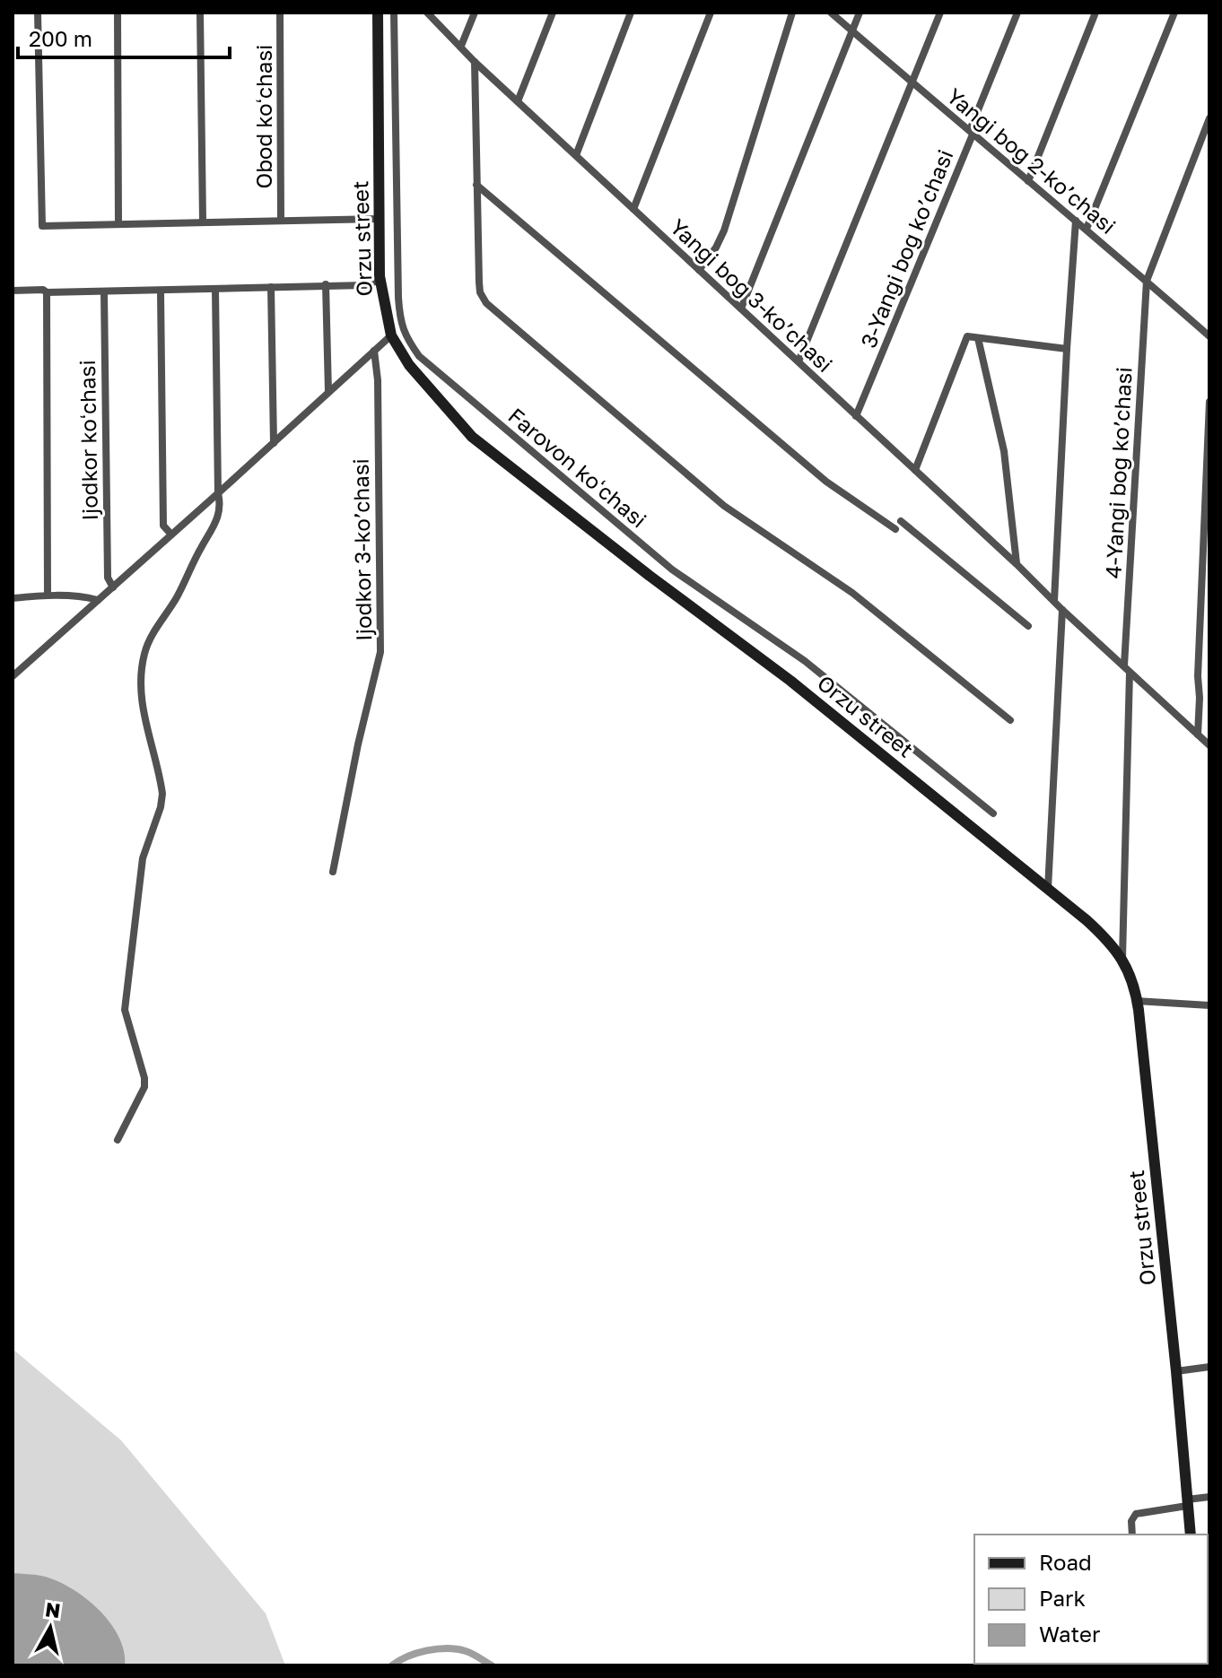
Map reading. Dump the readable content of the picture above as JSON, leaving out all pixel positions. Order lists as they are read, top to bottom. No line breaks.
{"streets":{"main road":["Orzu street"],"street":["Obod koʻchasi","Yangi bog 2-koʼchasi","3-Yangi bog koʼchasi","Yangi bog 3-koʼchasi","Ijodkor koʻchasi","Farovon koʻchasi","4-Yangi bog koʼchasi","Ijodkor 3-koʼchasi"]},"crossings":[["Obod koʻchasi","Orzu street"],["Yangi bog 2-koʼchasi","3-Yangi bog koʼchasi"],["Yangi bog 2-koʼchasi","4-Yangi bog koʼchasi"],["Orzu street","4-Yangi bog koʼchasi"],["3-Yangi bog koʼchasi","Yangi bog 3-koʼchasi"],["Yangi bog 3-koʼchasi","4-Yangi bog koʼchasi"]],"legend":["Road","Park","Water"],"scale_bar":"200 m","north":"top"}
